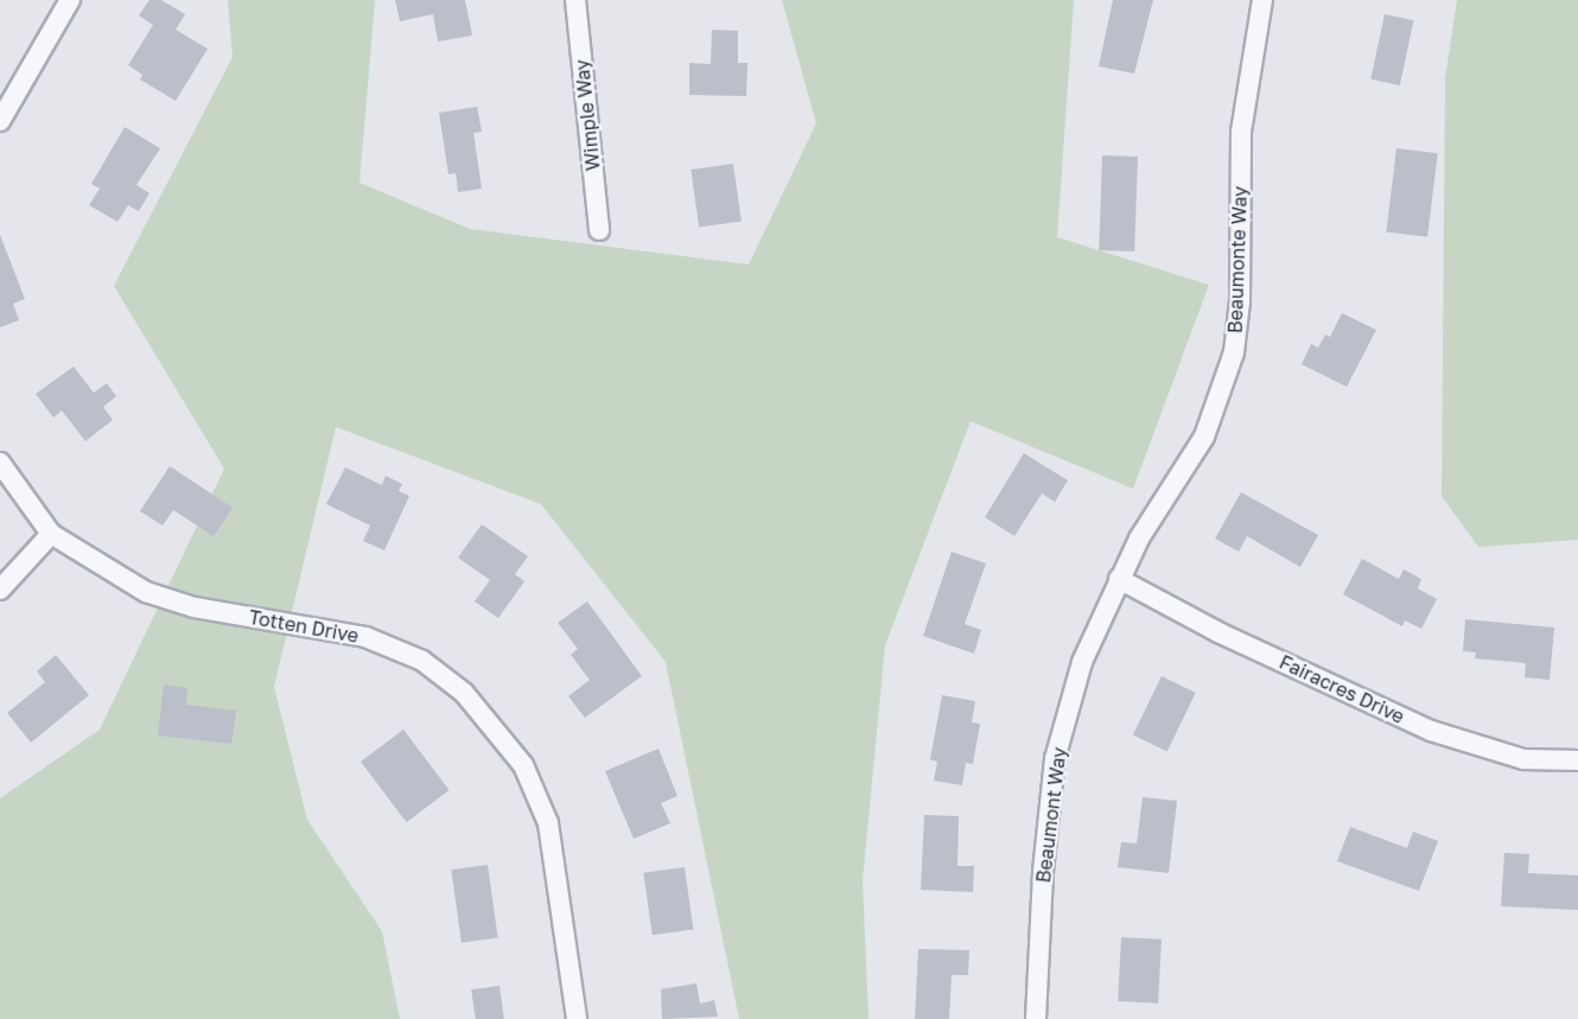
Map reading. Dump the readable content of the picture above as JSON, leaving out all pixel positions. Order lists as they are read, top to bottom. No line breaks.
{"streets":{"street":["Wimple Way","Beaumonte Way","Totten Drive","Fairacres Drive","Beaumont Way"]},"crossings":[["Beaumonte Way","Fairacres Drive"],["Beaumonte Way","Beaumont Way"],["Fairacres Drive","Beaumont Way"]]}
